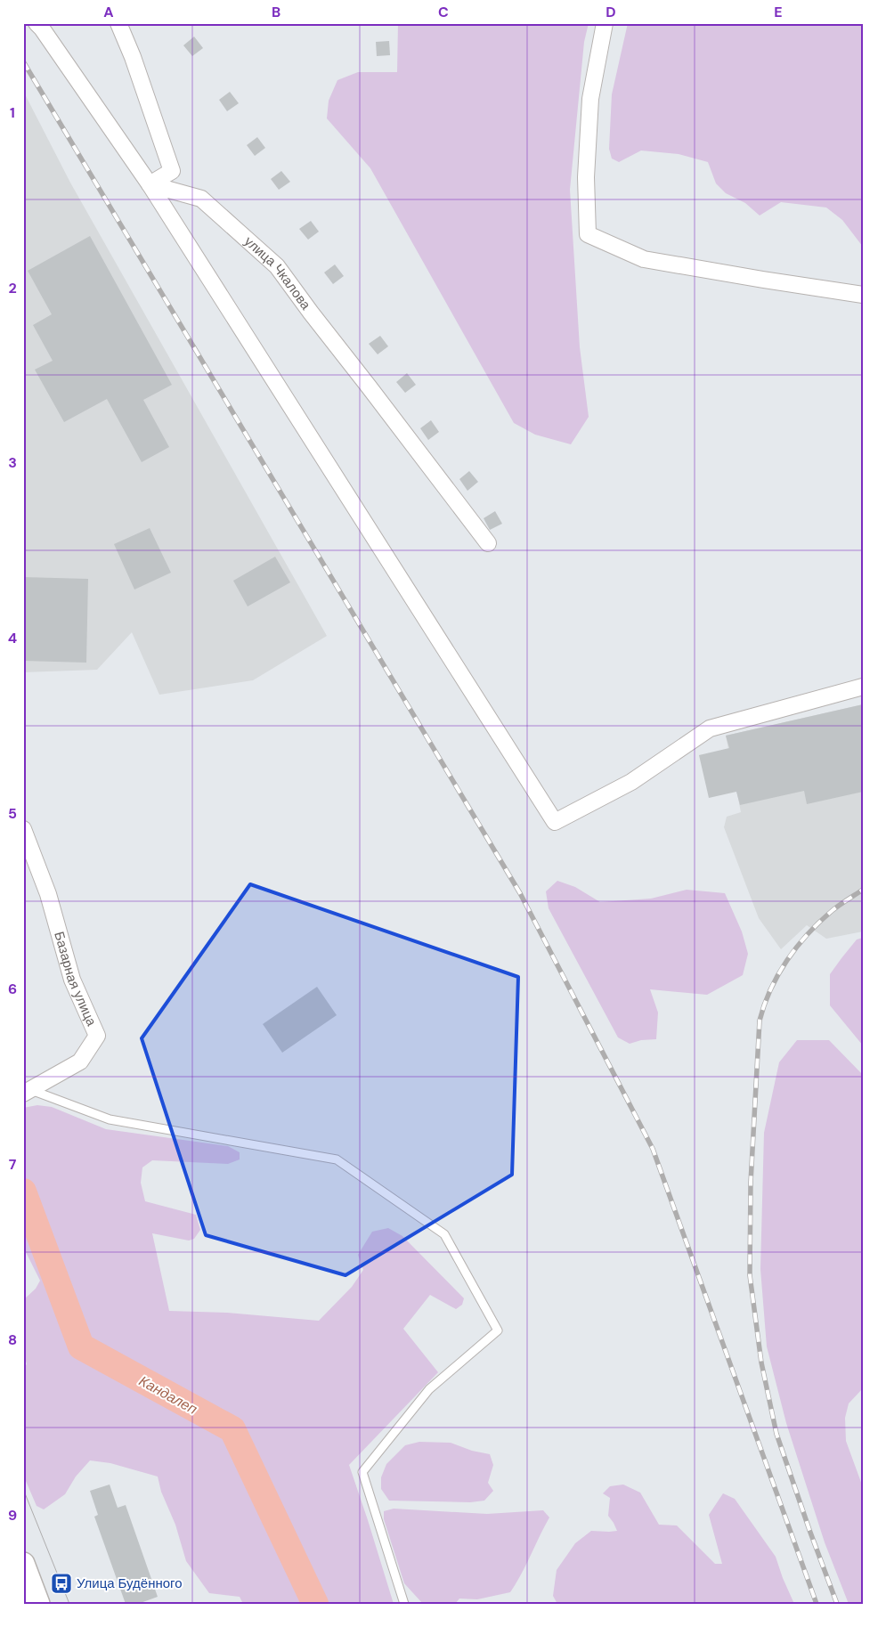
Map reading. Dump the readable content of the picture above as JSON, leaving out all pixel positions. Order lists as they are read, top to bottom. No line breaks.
{"streets":{"street":["улица Чкалова","Базарная улица"]},"water":["Кандалеп"],"places":{"bus stop":["Улица Будённого"]},"grid":{"columns":["A","B","C","D","E"],"rows":["1","2","3","4","5","6","7","8","9"]}}
